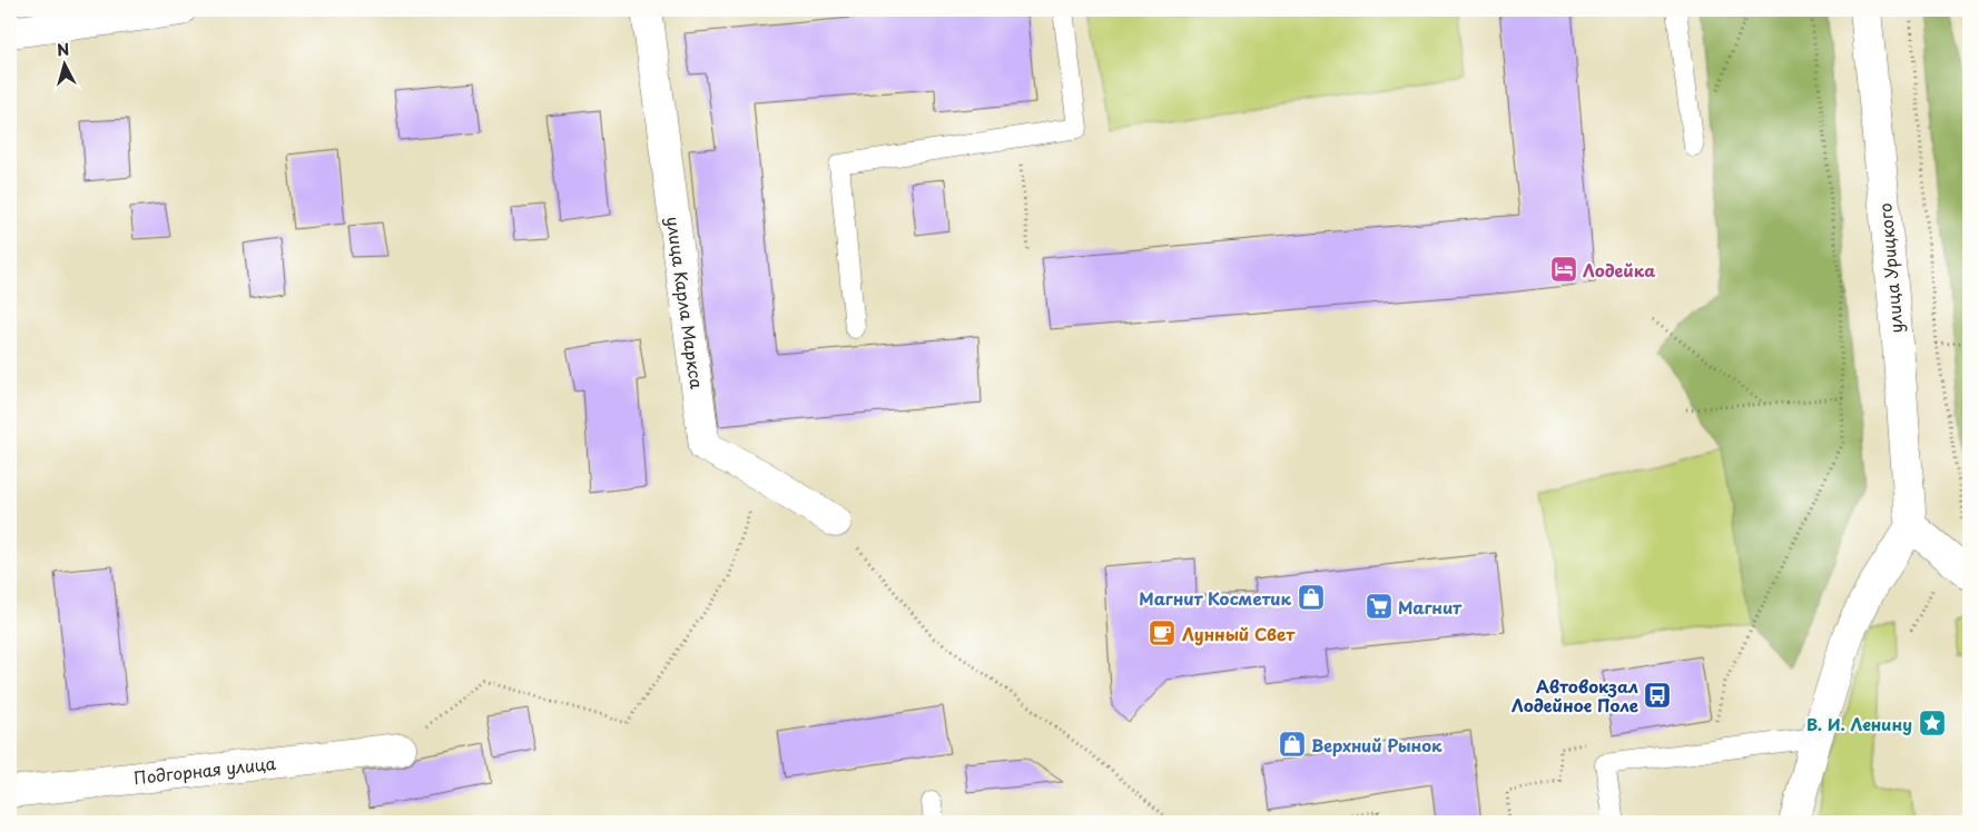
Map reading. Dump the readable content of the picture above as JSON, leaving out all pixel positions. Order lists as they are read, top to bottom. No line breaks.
{"streets":{"street":["улица Урицкого","улица Карла Маркса","Подгорная улица"]},"places":{"hotel":["Лодейка"],"shop":["Магнит Косметик","Верхний Рынок"],"supermarket":["Магнит"],"cafe":["Лунный Свет"],"bus stop":["Автовокзал Лодейное Поле"],"place":["В. И. Ленину"]},"north":"top"}
